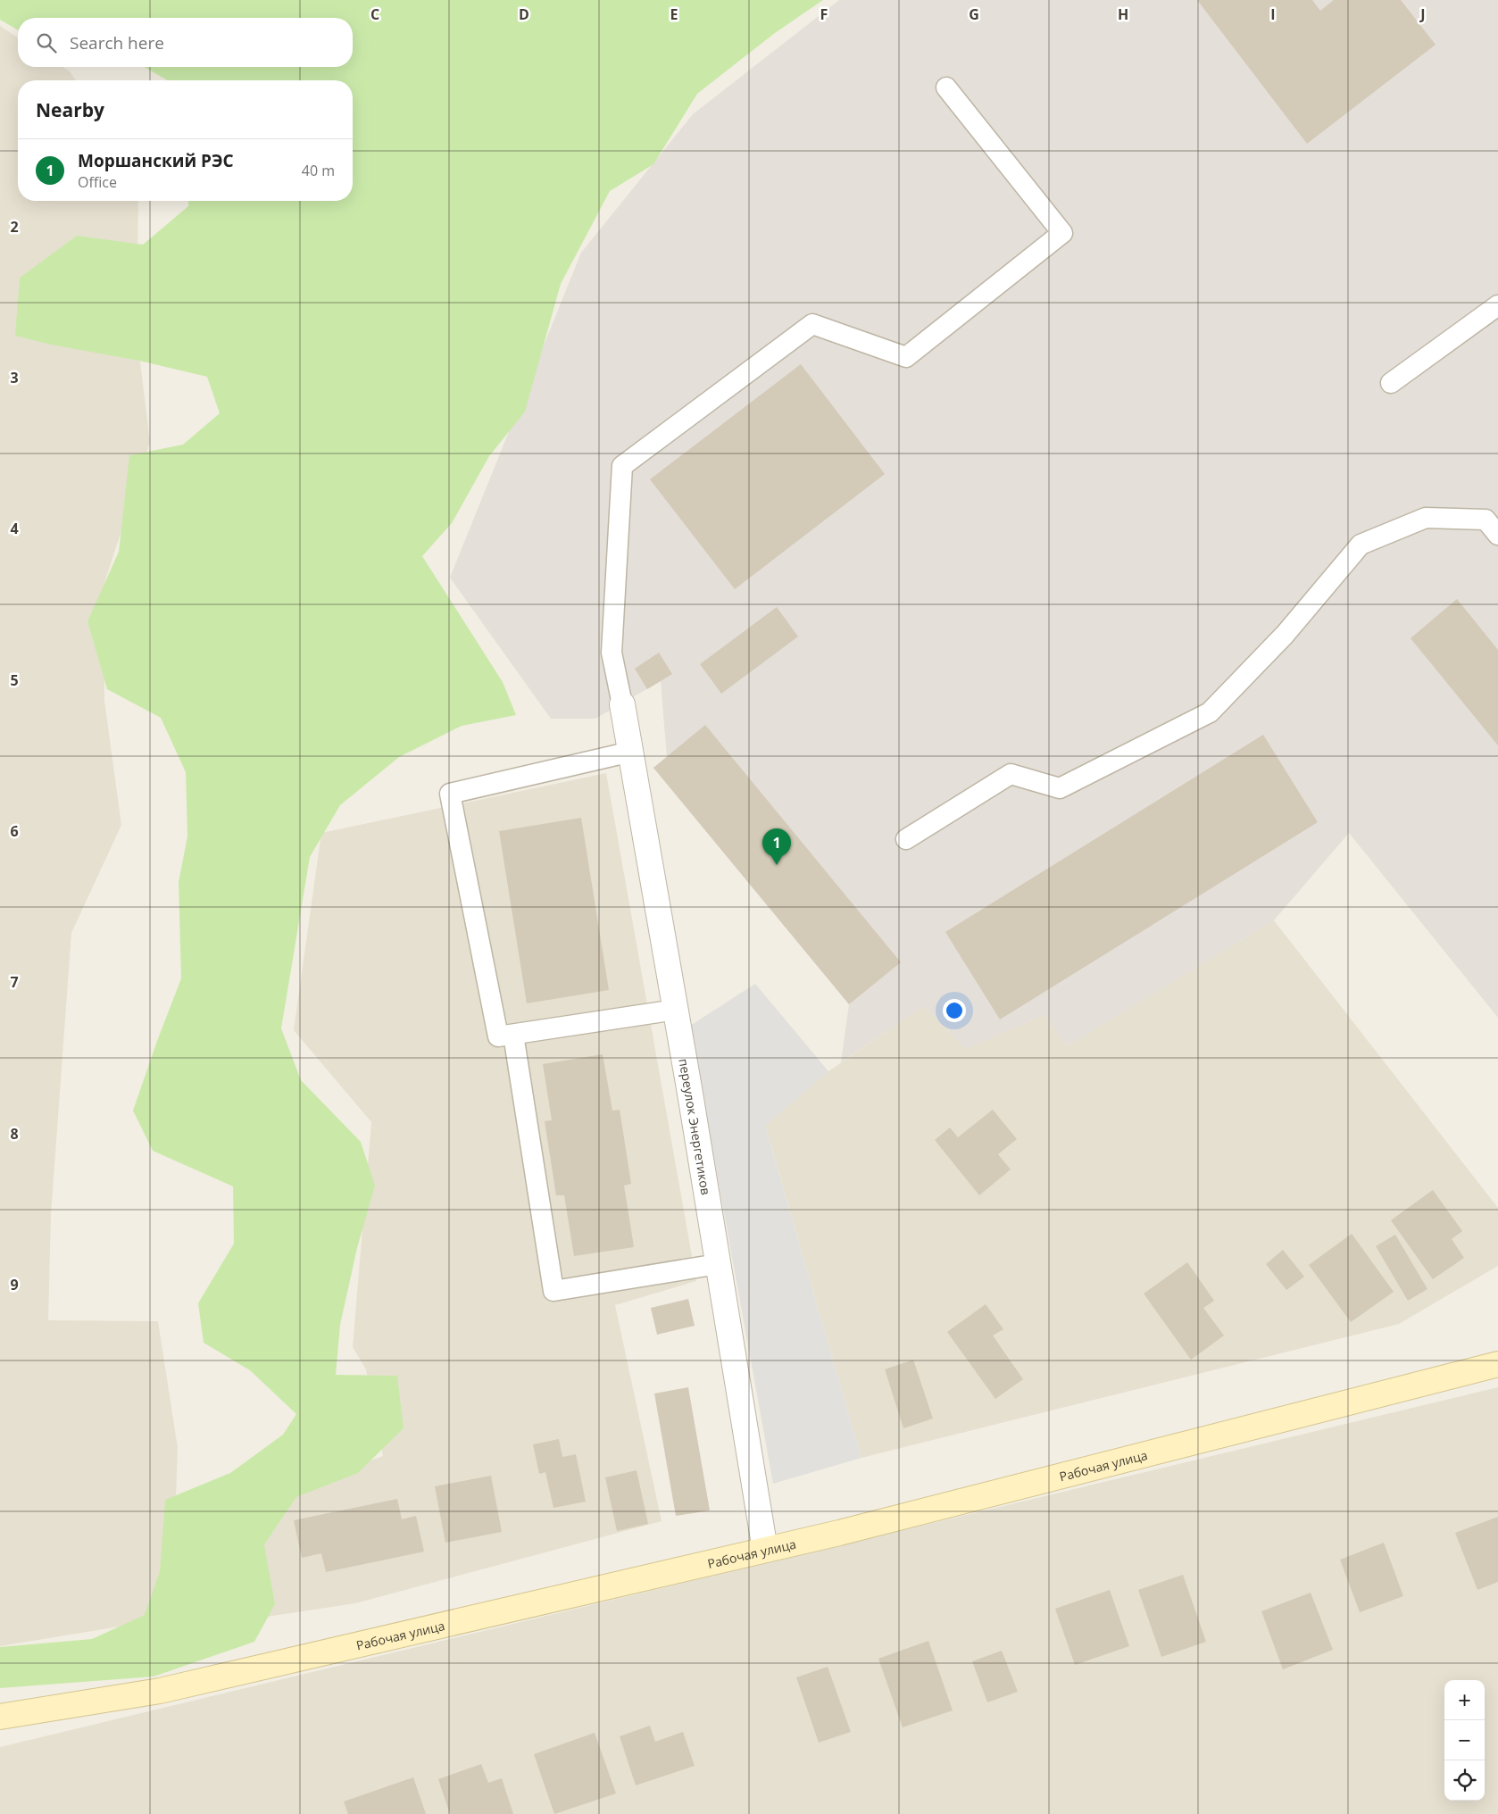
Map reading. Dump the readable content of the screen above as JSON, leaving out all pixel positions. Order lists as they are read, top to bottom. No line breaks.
{"streets":{"street":["переулок Энергетиков","Рабочая улица"]},"crossings":[["переулок Энергетиков","Рабочая улица"]],"page":{"search":"Search here","heading":"Nearby","list":[{"mark":"1","name":"Моршанский РЭС","note":"Office","value":"40 m"}],"pins":"1","map_buttons":["+","−"]},"grid":{"columns":["C","D","E","F","G","H","I","J"],"rows":["2","3","4","5","6","7","8","9"]}}
